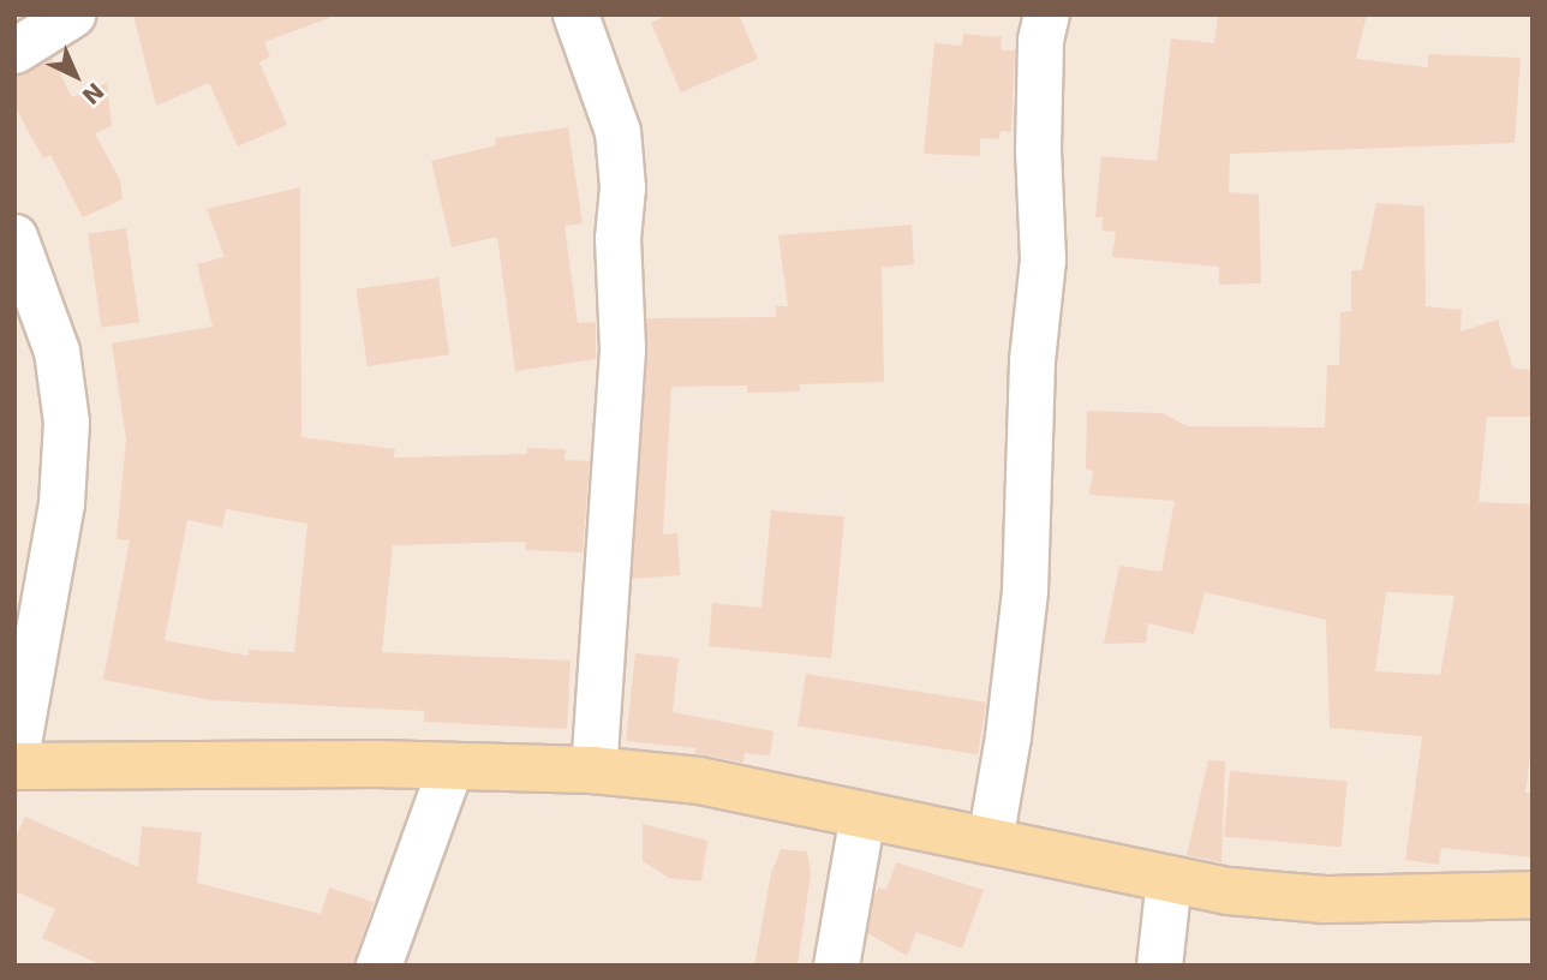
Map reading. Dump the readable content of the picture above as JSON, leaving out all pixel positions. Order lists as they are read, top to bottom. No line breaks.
{"north":"bottom right"}
